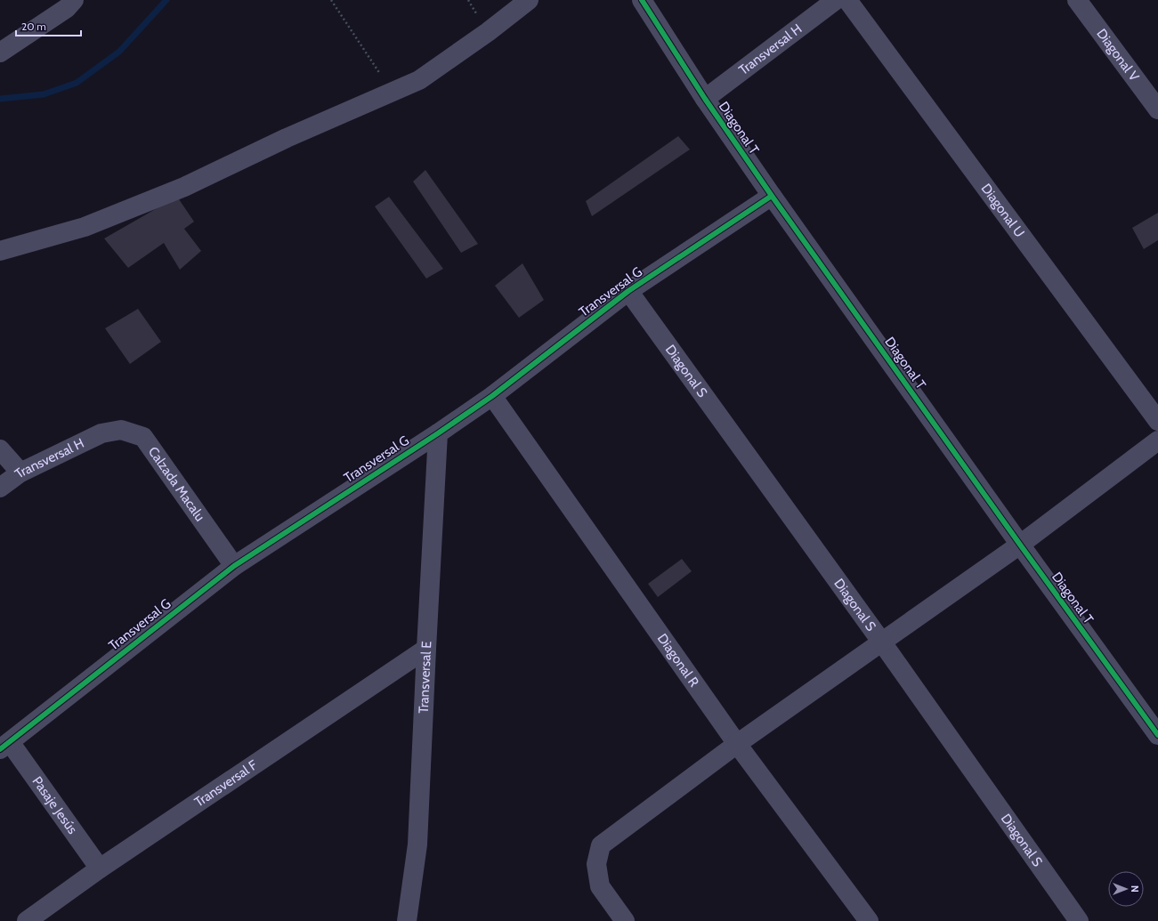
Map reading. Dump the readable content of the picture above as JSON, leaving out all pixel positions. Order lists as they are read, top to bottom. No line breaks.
{"streets":{"street":["Transversal H","Diagonal V","Diagonal T","Diagonal U","Transversal G","Diagonal S","Calzada Macalu","Diagonal R","Transversal E","Transversal F","Pasaje Jesús"]},"crossings":[["Transversal H","Diagonal T"],["Transversal H","Calzada Macalu"],["Diagonal T","Transversal G"],["Transversal G","Diagonal S"],["Transversal G","Calzada Macalu"],["Transversal G","Diagonal R"],["Transversal G","Transversal E"],["Transversal G","Pasaje Jesús"],["Transversal E","Transversal F"],["Transversal F","Pasaje Jesús"]],"scale_bar":"20 m","north":"right"}
